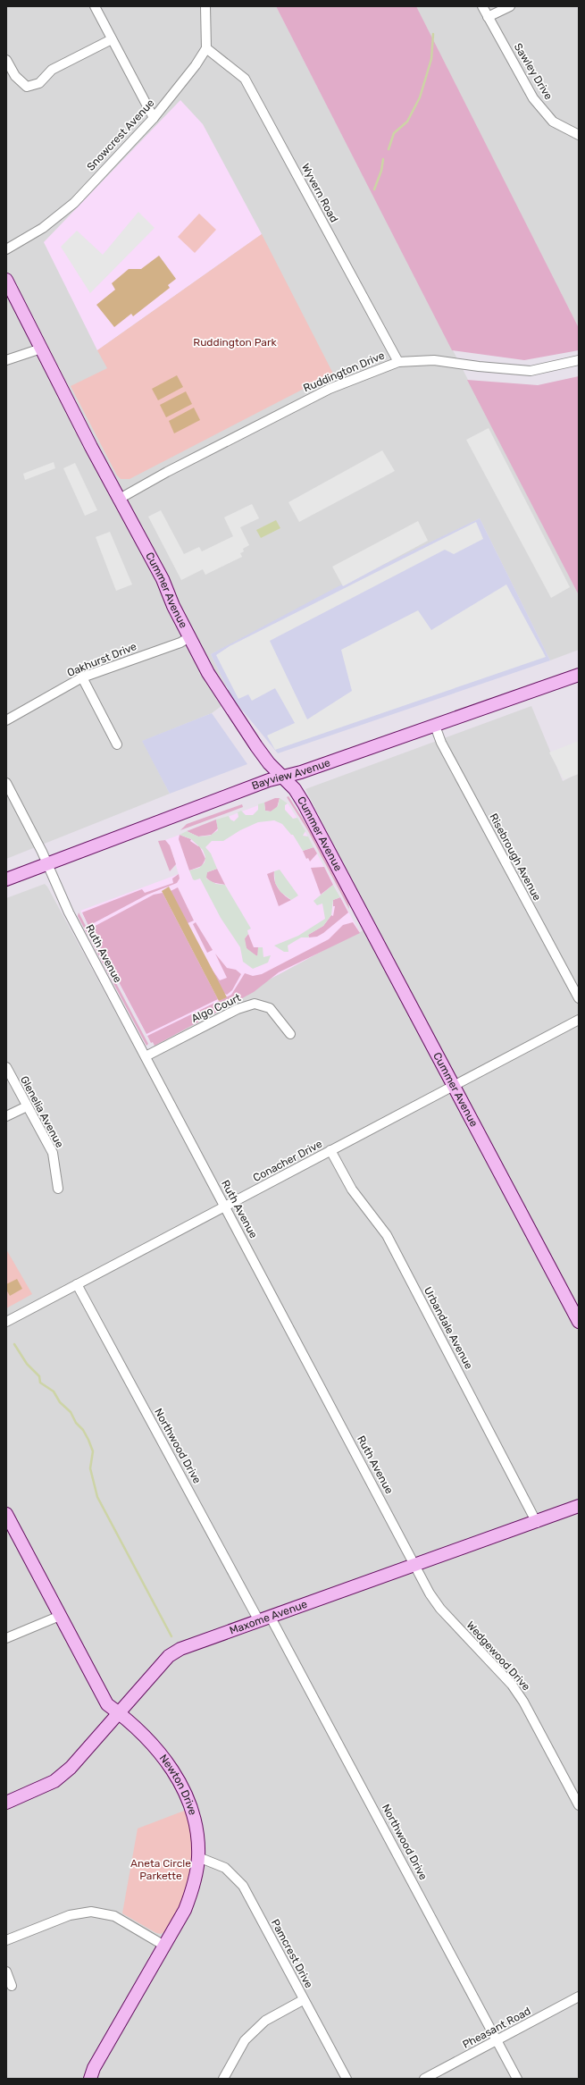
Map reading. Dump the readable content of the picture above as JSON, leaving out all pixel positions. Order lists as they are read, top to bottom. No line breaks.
{"streets":{"street":["Sawley Drive","Snowcrest Avenue","Wyvern Road","Ruddington Drive","Cummer Avenue","Oakhurst Drive","Bayview Avenue","Risebrough Avenue","Ruth Avenue","Algo Court","Glenelia Avenue","Conacher Drive","Urbandale Avenue","Northwood Drive","Maxome Avenue","Wedgewood Drive","Newton Drive","Pamcrest Drive","Pheasant Road"]},"crossings":[["Snowcrest Avenue","Wyvern Road"],["Wyvern Road","Ruddington Drive"],["Ruddington Drive","Cummer Avenue"],["Cummer Avenue","Oakhurst Drive"],["Cummer Avenue","Bayview Avenue"],["Cummer Avenue","Conacher Drive"],["Bayview Avenue","Risebrough Avenue"],["Bayview Avenue","Ruth Avenue"],["Ruth Avenue","Algo Court"],["Ruth Avenue","Conacher Drive"],["Ruth Avenue","Maxome Avenue"],["Ruth Avenue","Wedgewood Drive"],["Conacher Drive","Urbandale Avenue"],["Conacher Drive","Northwood Drive"],["Urbandale Avenue","Maxome Avenue"],["Northwood Drive","Maxome Avenue"],["Northwood Drive","Pheasant Road"],["Maxome Avenue","Wedgewood Drive"],["Maxome Avenue","Newton Drive"],["Newton Drive","Pamcrest Drive"]],"parks":["Ruddington Park","Aneta Circle Parkette"]}
